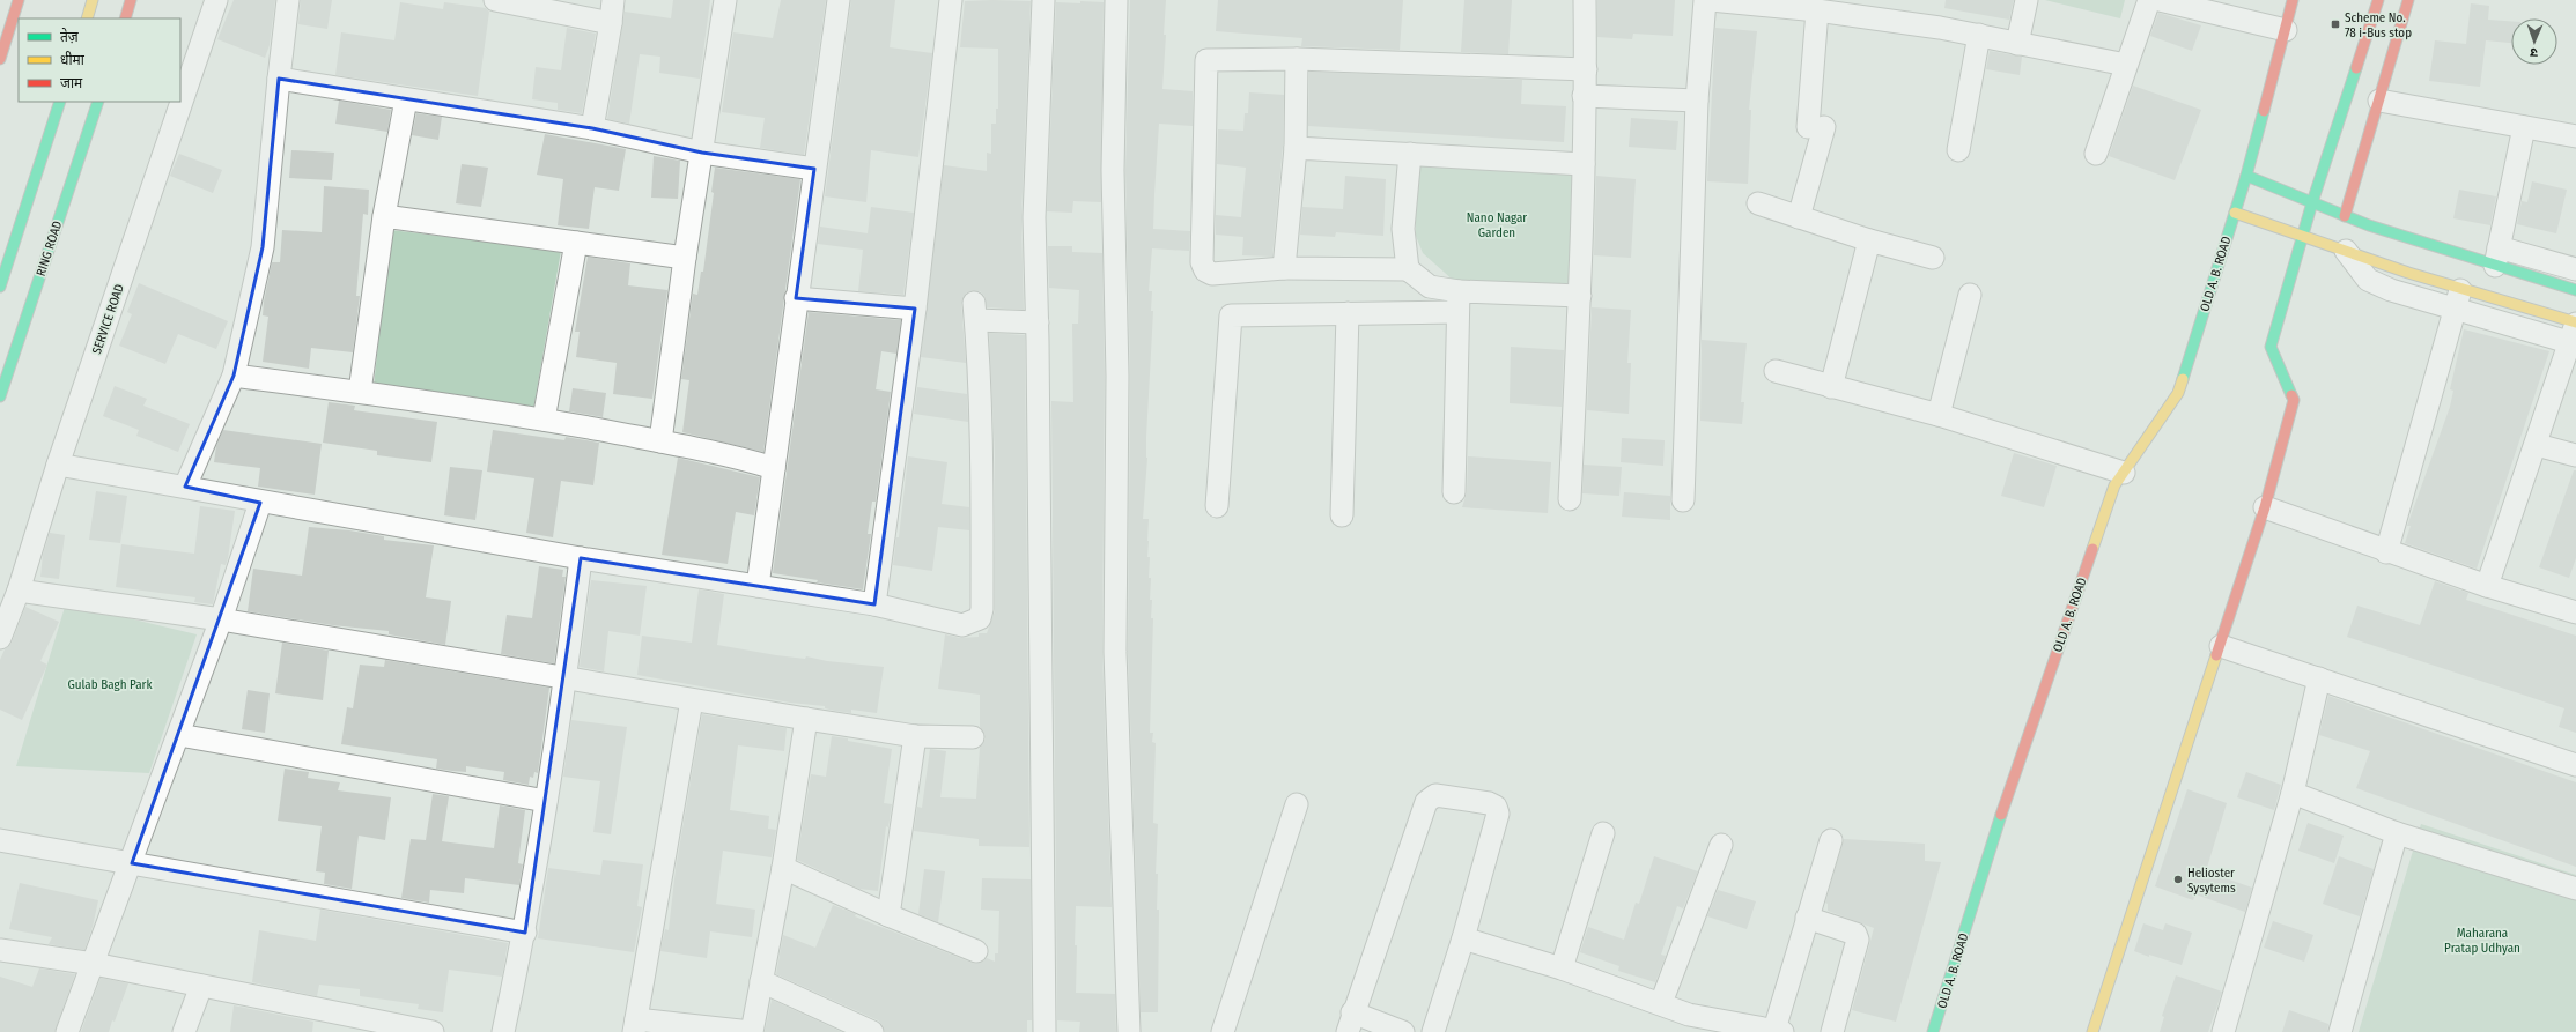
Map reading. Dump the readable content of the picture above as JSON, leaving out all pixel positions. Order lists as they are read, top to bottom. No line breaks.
{"streets":{"main road":["RING ROAD","OLD A. B. ROAD"],"street":["SERVICE ROAD"]},"parks":["Nano Nagar Garden","Gulab Bagh Park","Maharana Pratap Udhyan"],"places":{"transit":["Scheme No. 78 i-Bus stop"],"other":["Helioster Sysytems"]},"legend":["तेज़","धीमा","जाम"],"north":"bottom"}
